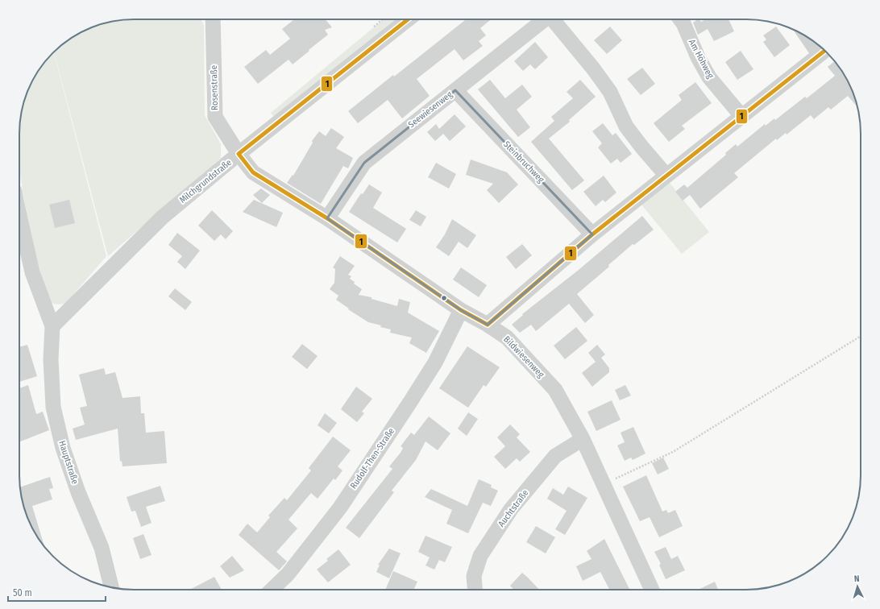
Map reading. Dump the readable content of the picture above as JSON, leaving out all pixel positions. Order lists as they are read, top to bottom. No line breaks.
{"streets":{"street":["Am Höhweg","Rosenstraße","Seewiesenweg","Steinbruchweg","Milchgrundstraße","Bildwiesenweg","Rudolf-Then-Straße","Hauptstraße","Auchtstraße"]},"crossings":[["Rosenstraße","Milchgrundstraße"],["Rosenstraße","Bildwiesenweg"],["Seewiesenweg","Steinbruchweg"],["Seewiesenweg","Bildwiesenweg"],["Milchgrundstraße","Bildwiesenweg"],["Milchgrundstraße","Hauptstraße"],["Bildwiesenweg","Rudolf-Then-Straße"],["Bildwiesenweg","Auchtstraße"]],"lines":["transit line 1"],"scale_bar":"50 m","north":"top"}
